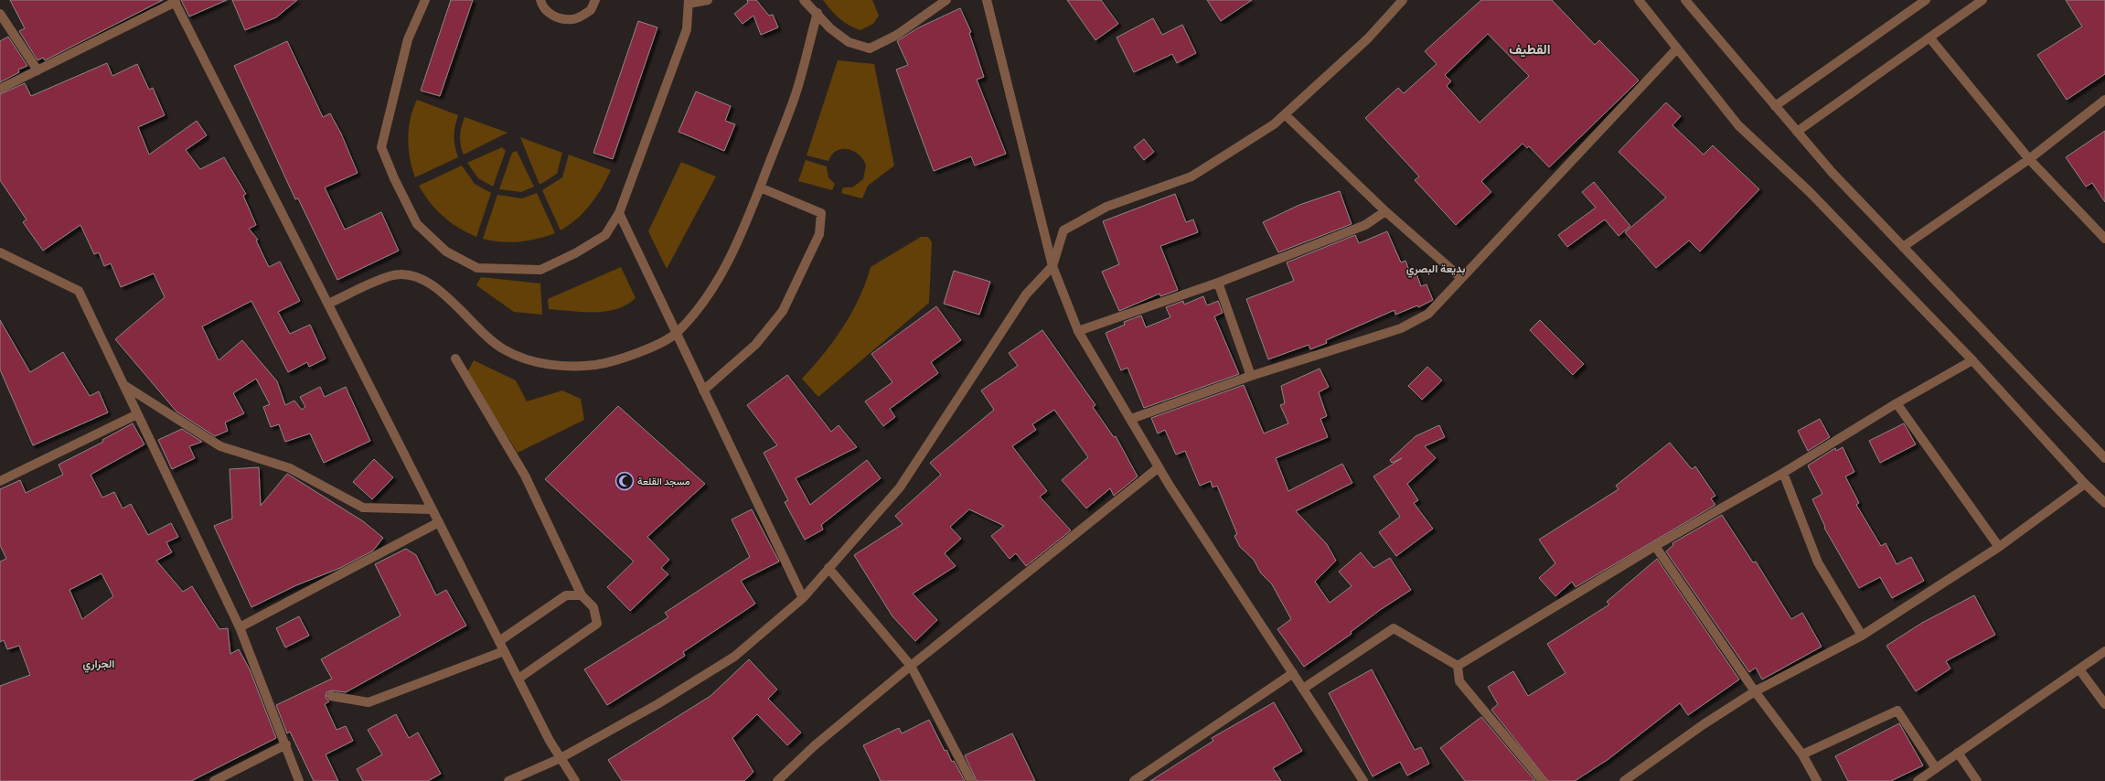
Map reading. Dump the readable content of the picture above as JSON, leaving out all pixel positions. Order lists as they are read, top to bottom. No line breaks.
{"districts":["القطيف","بديعة البصري","الجراري"],"places":{"mosque":["مسجد القلعة"]}}
